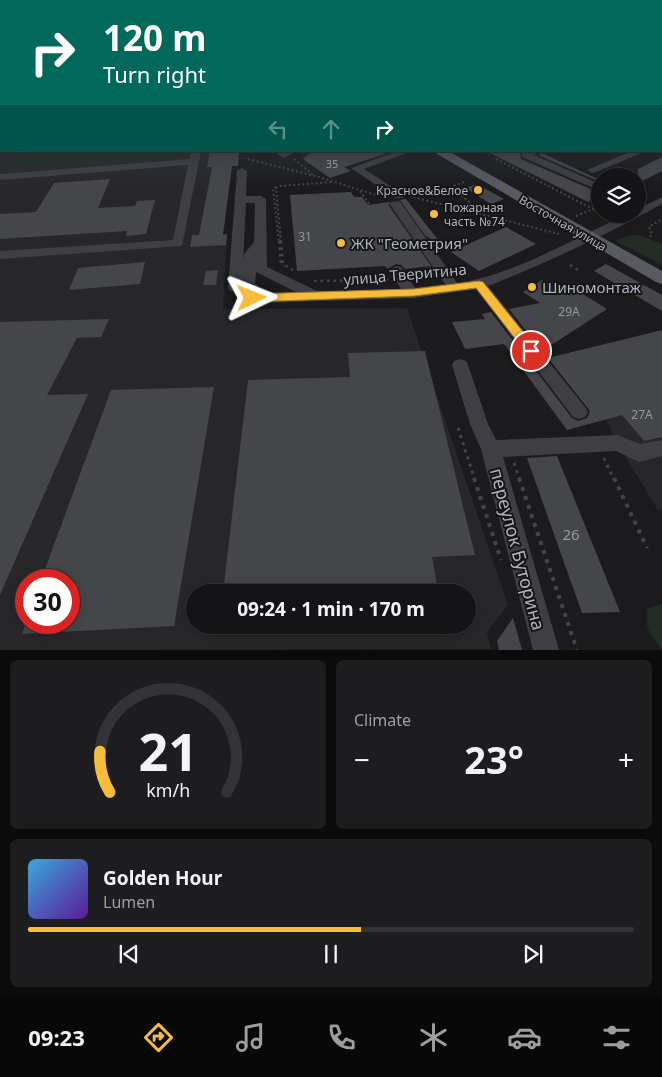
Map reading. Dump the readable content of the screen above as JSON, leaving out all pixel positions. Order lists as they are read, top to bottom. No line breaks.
{"streets":{"main road":["Восточная улица"],"street":["улица Тверитина","переулок Буторина"]},"crossings":[["Восточная улица","улица Тверитина"]],"places":["Красное&Белое","Пожарная часть №74","ЖК \"Геометрия\"","Шиномонтаж"],"house_numbers":["35","31","29А","27А","26"],"page":{"turn":["120 m","Turn right"],"limit":"30","trip":"09:24 · 1 min · 170 m","tile":"Climate","heat":["−","23°","+"],"song":["Golden Hour","Lumen"],"tabs":"09:23","gauge":["21","km/h"]}}
